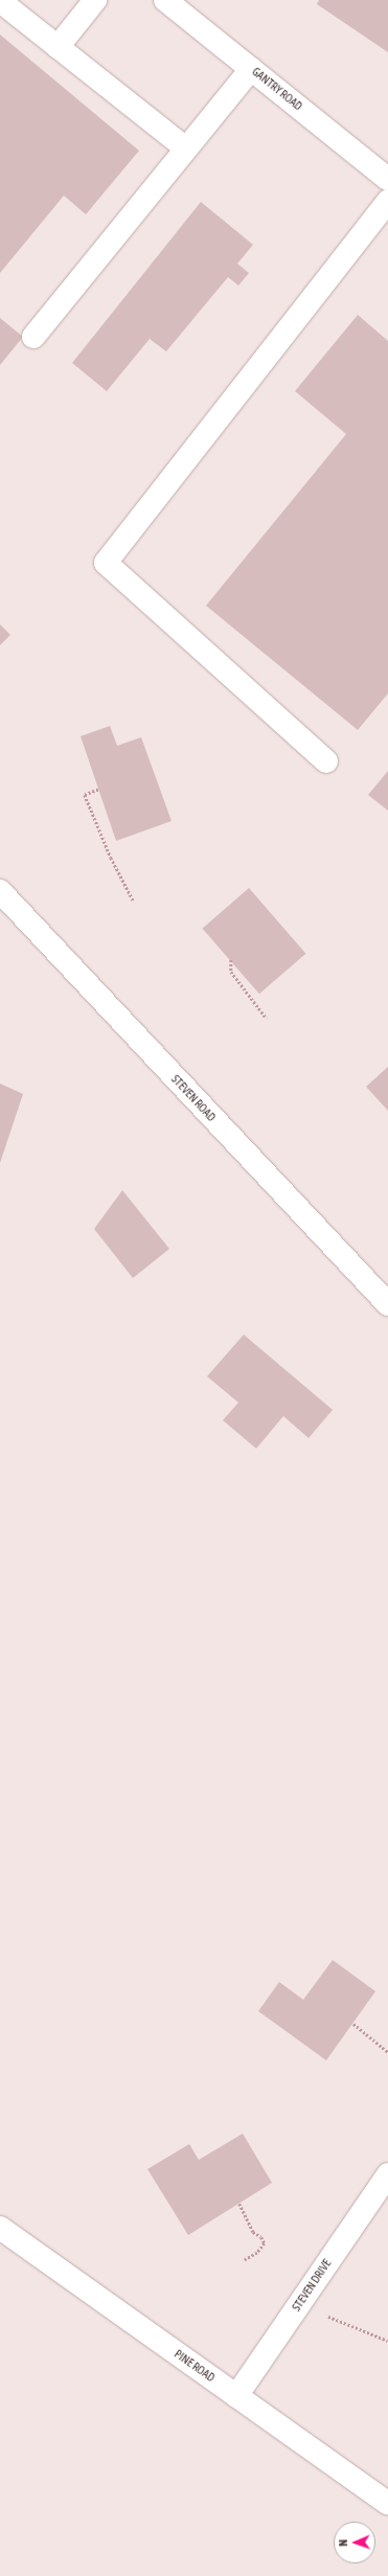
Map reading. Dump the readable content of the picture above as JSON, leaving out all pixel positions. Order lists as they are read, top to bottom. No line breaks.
{"streets":{"street":["GANTRY ROAD","STEVEN ROAD","STEVEN DRIVE","PINE ROAD"]},"crossings":[["STEVEN DRIVE","PINE ROAD"]],"north":"left"}
